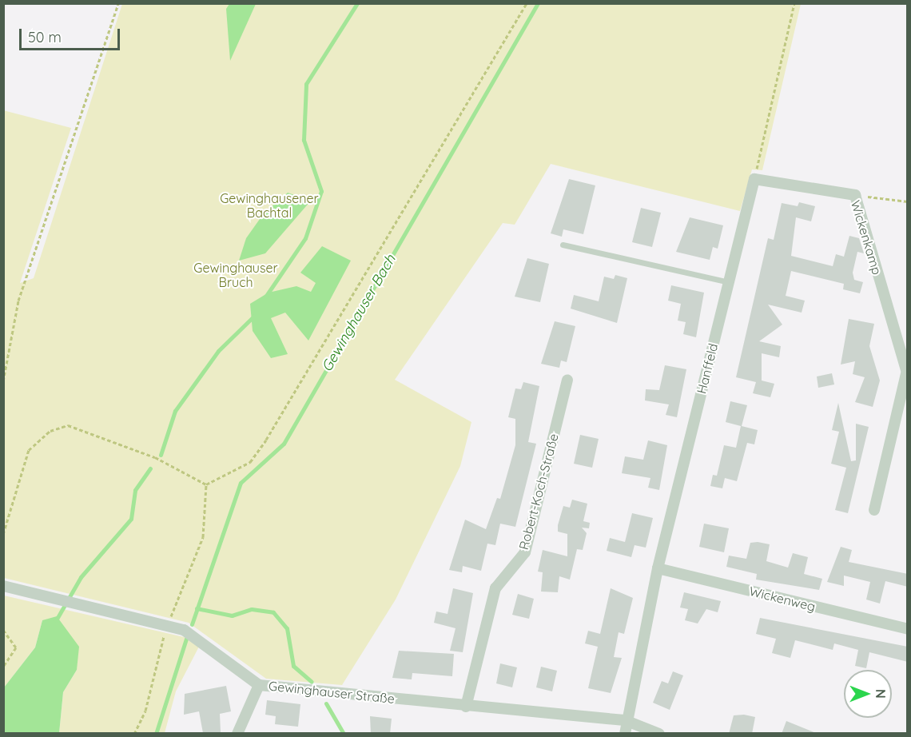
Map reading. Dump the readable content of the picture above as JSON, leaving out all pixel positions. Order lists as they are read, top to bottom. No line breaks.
{"streets":{"street":["Wickenkamp","Hanffeld","Robert-Koch-Straße","Wickenweg","Gewinghauser Straße"]},"crossings":[["Wickenkamp","Hanffeld"],["Hanffeld","Wickenweg"],["Hanffeld","Gewinghauser Straße"],["Robert-Koch-Straße","Gewinghauser Straße"]],"water":["Gewinghauser Bach"],"parks":["Gewinghausener Bachtal","Gewinghauser Bruch"],"scale_bar":"50 m","north":"right"}
